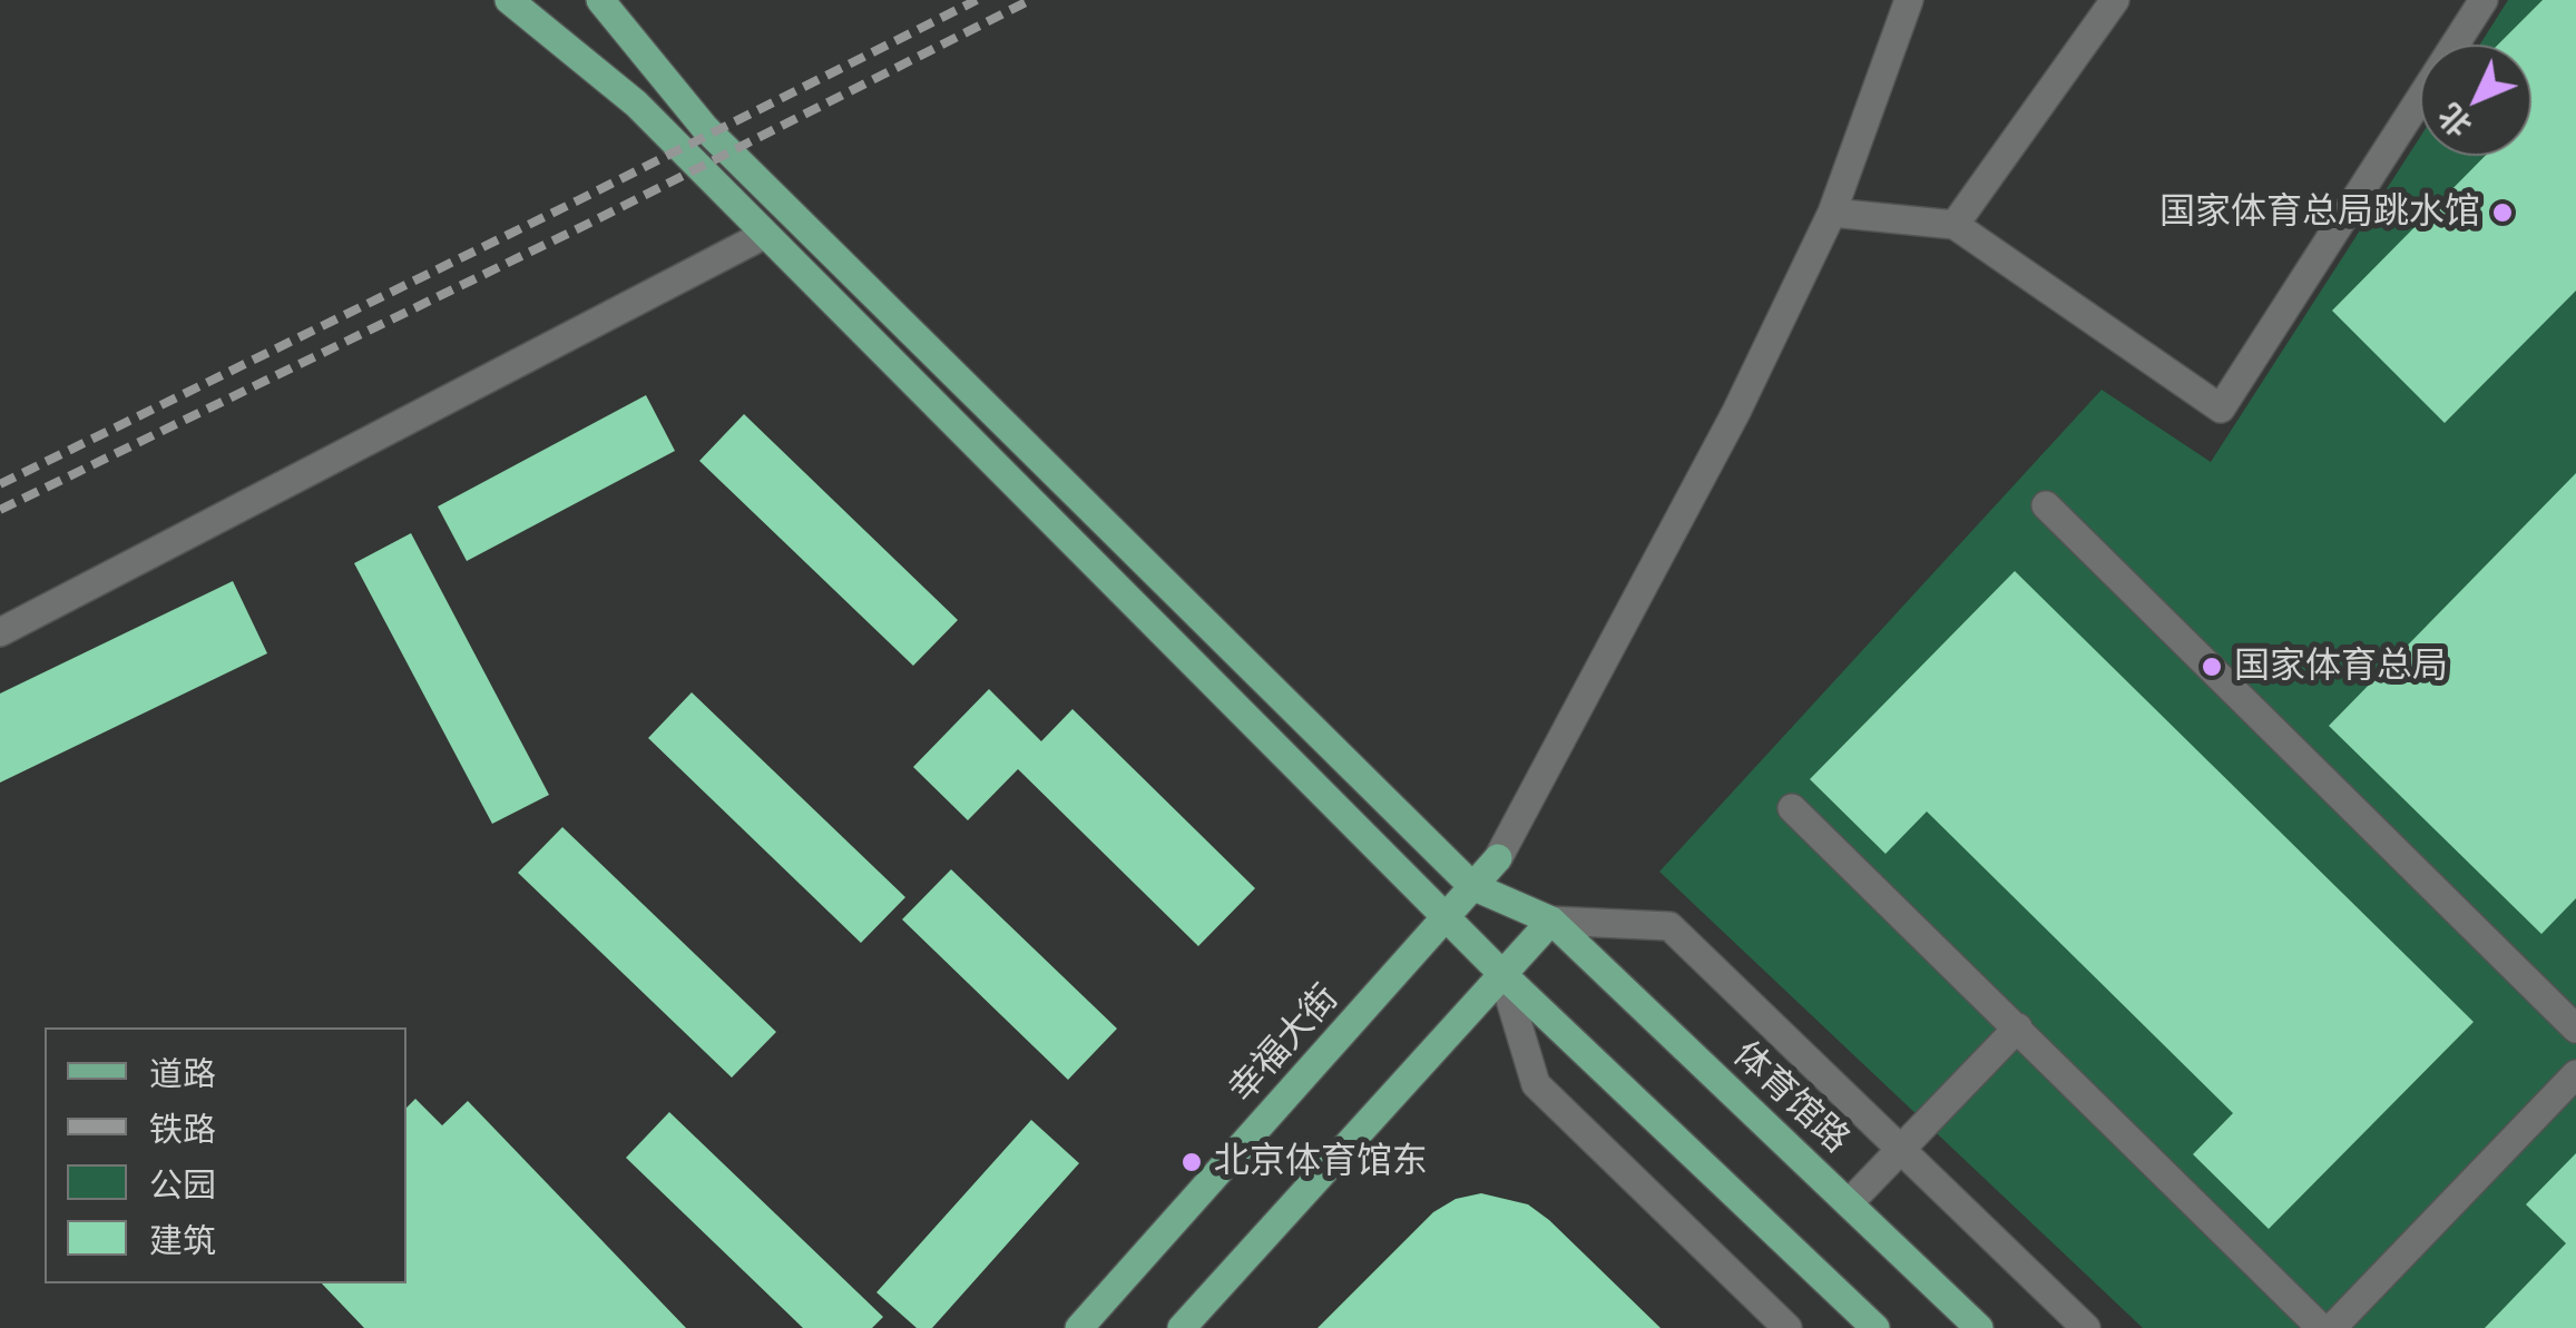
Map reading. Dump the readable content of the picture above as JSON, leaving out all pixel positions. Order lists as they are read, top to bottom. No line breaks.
{"streets":{"main road":["幸福大街","体育馆路"]},"crossings":[["幸福大街","体育馆路"]],"places":["国家体育总局跳水馆","国家体育总局","北京体育馆东"],"legend":["道路","铁路","公园","建筑"],"north":"bottom left"}
